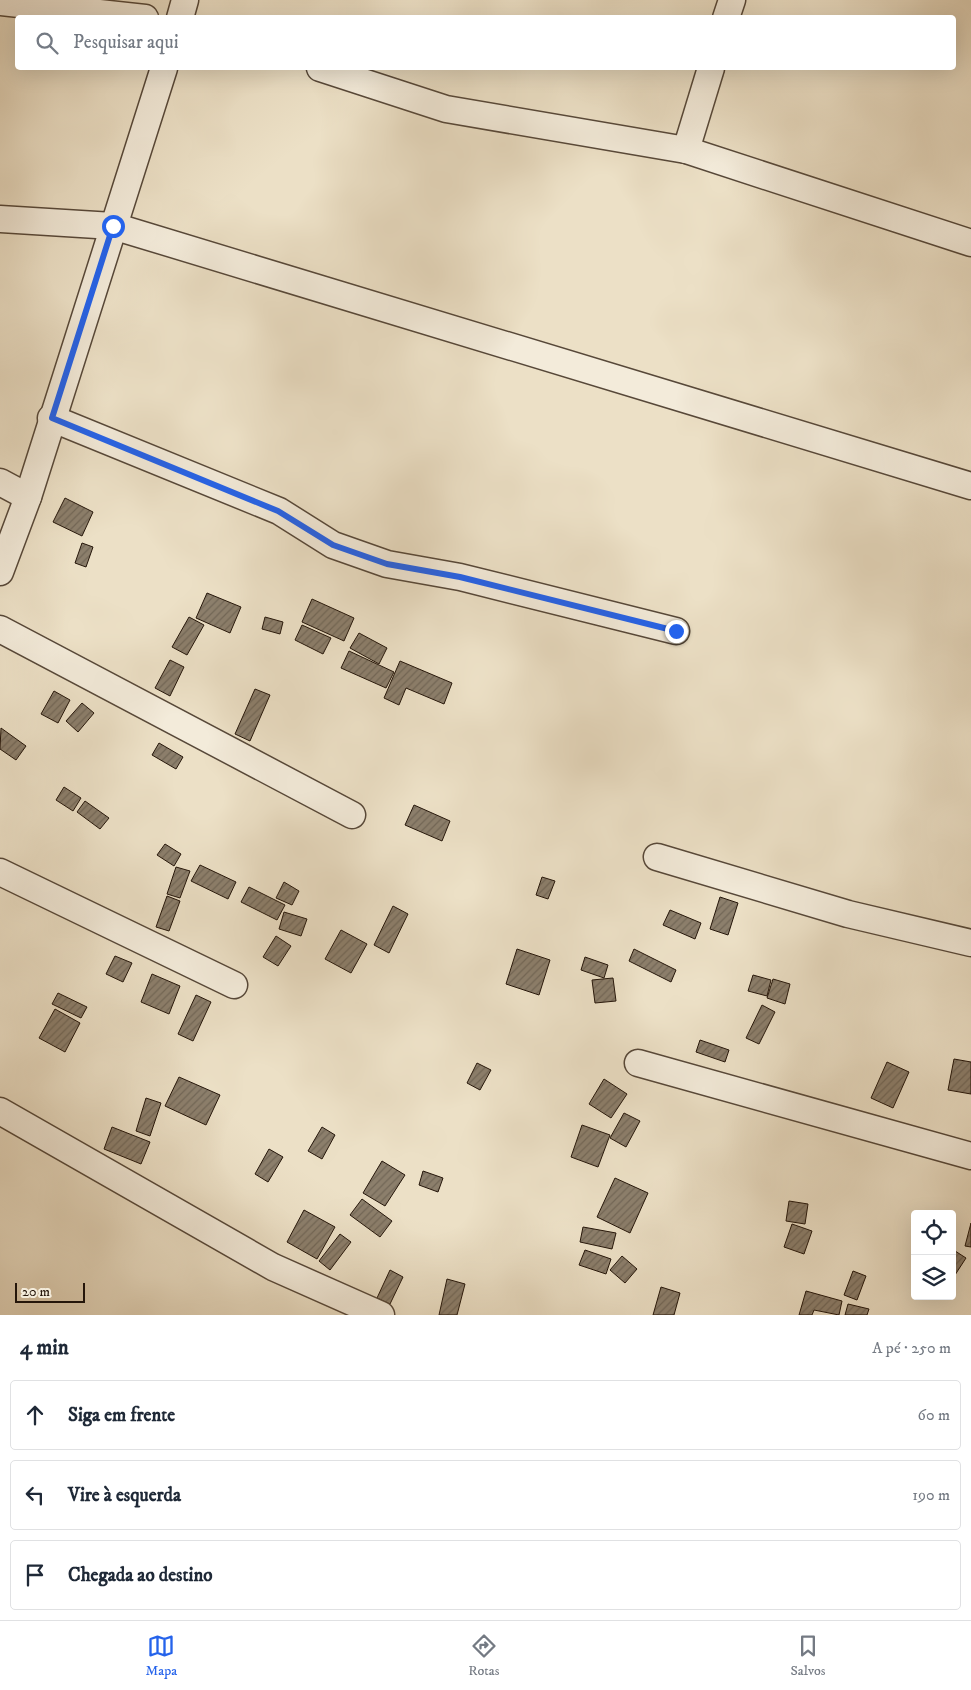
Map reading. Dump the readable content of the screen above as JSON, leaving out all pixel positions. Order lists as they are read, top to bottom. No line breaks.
{"scale_bar":"20 m","page":{"search":"Pesquisar aqui","scale":"20 m","heading":["4 min","A pé · 250 m"],"list":[["Siga em frente","60 m"],["Vire à esquerda","190 m"],"Chegada ao destino"],"nav":["Mapa","Rotas","Salvos"]}}
